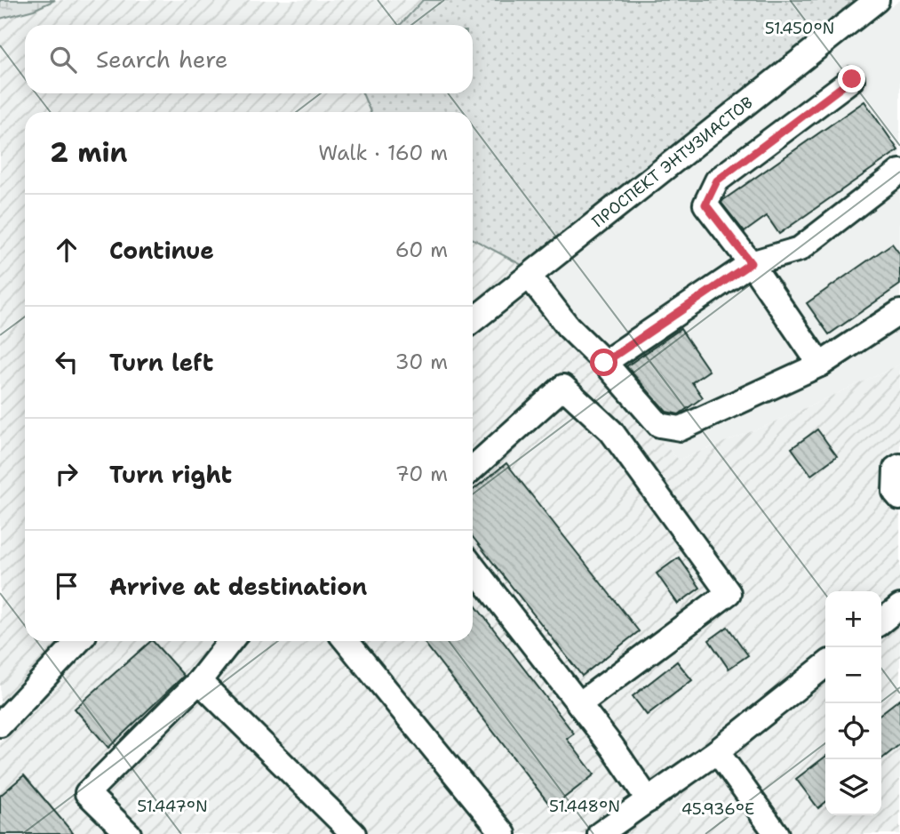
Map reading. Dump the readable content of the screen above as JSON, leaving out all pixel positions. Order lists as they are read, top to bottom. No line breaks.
{"streets":{"street":["ПРОСПЕКТ ЭНТУЗИАСТОВ"]},"page":{"search":"Search here","heading":["2 min","Walk · 160 m"],"list":[["Continue","60 m"],["Turn left","30 m"],["Turn right","70 m"],"Arrive at destination"],"map_buttons":["+","−"]},"coordinates":["51.450°N","51.447°N","51.448°N","45.936°E"]}
